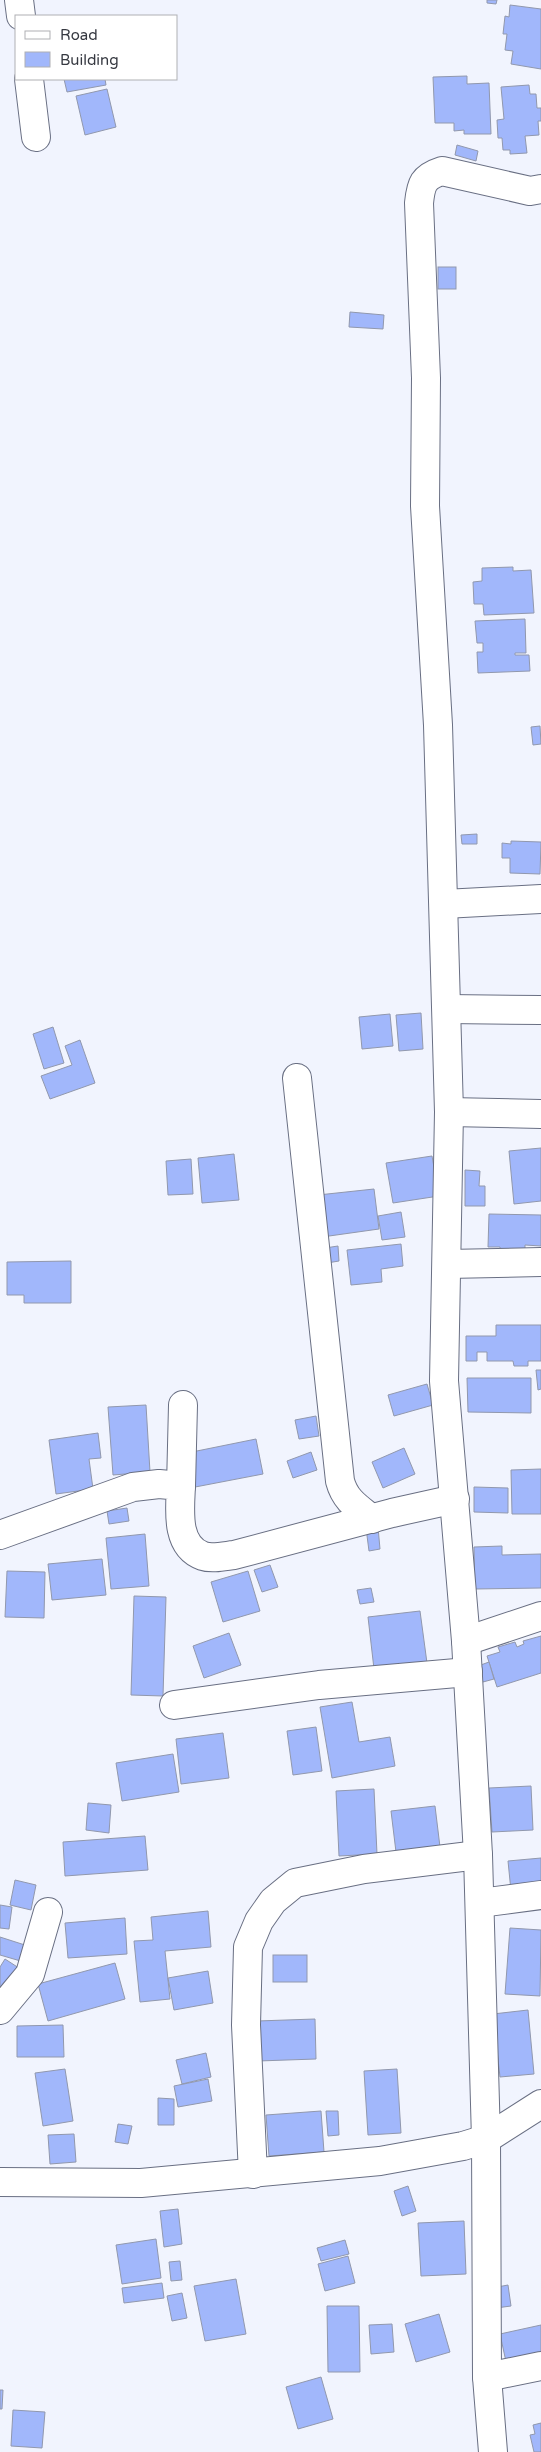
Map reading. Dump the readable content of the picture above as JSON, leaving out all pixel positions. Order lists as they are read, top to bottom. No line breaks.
{"legend":["Road","Building"]}
